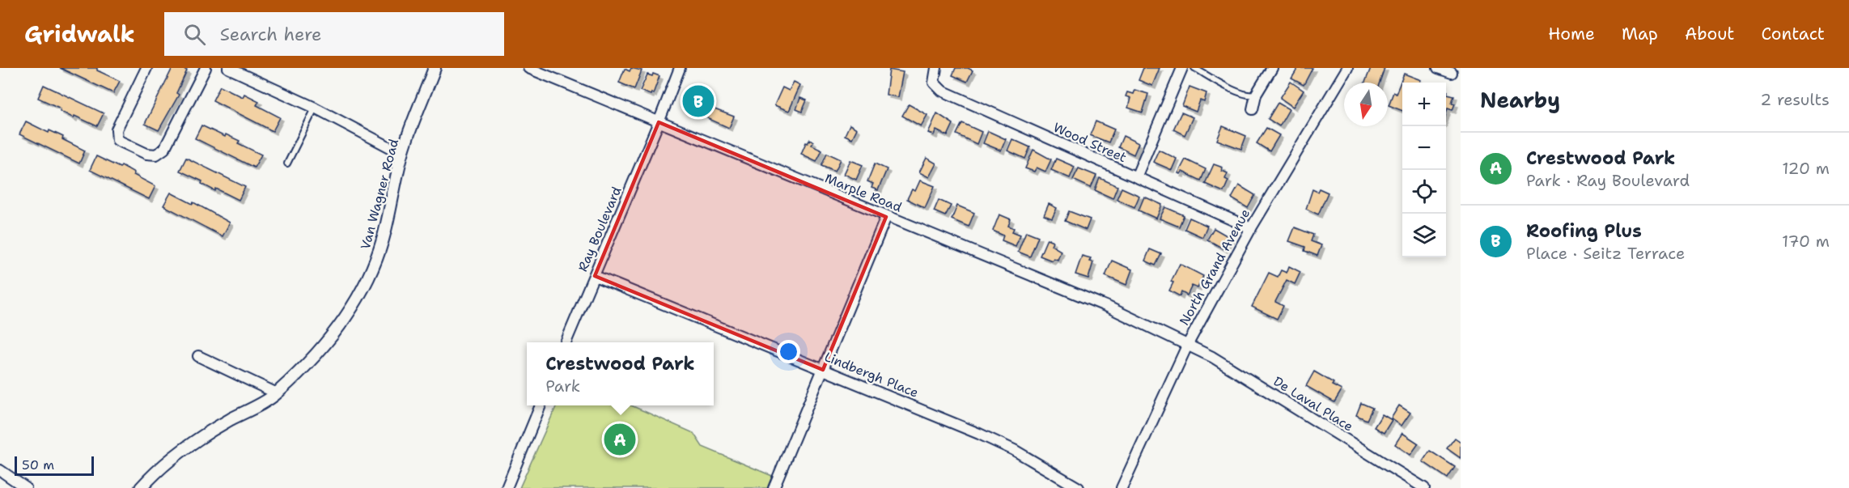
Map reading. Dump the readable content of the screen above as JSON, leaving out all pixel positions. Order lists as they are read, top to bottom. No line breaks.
{"streets":{"street":["Wood Street","Marple Road","Van Wagner Road","Ray Boulevard","North Grand Avenue","Lindbergh Place","De Laval Place"]},"crossings":[["Wood Street","North Grand Avenue"],["Marple Road","Ray Boulevard"],["Marple Road","North Grand Avenue"],["Marple Road","De Laval Place"],["Ray Boulevard","Lindbergh Place"],["North Grand Avenue","De Laval Place"]],"scale_bar":"50 m","north":"bottom","page":{"header":"Gridwalk","search":"Search here","nav":["Home","Map","About","Contact"],"heading":["Nearby","2 results"],"map_buttons":["+","−"],"pins":["B","A"],"list":[{"mark":"A","name":"Crestwood Park","note":"Park · Ray Boulevard","value":"120 m"},{"mark":"B","name":"Roofing Plus","note":"Place · Seitz Terrace","value":"170 m"}],"popup":["Crestwood Park","Park"],"scale":"50 m"}}
